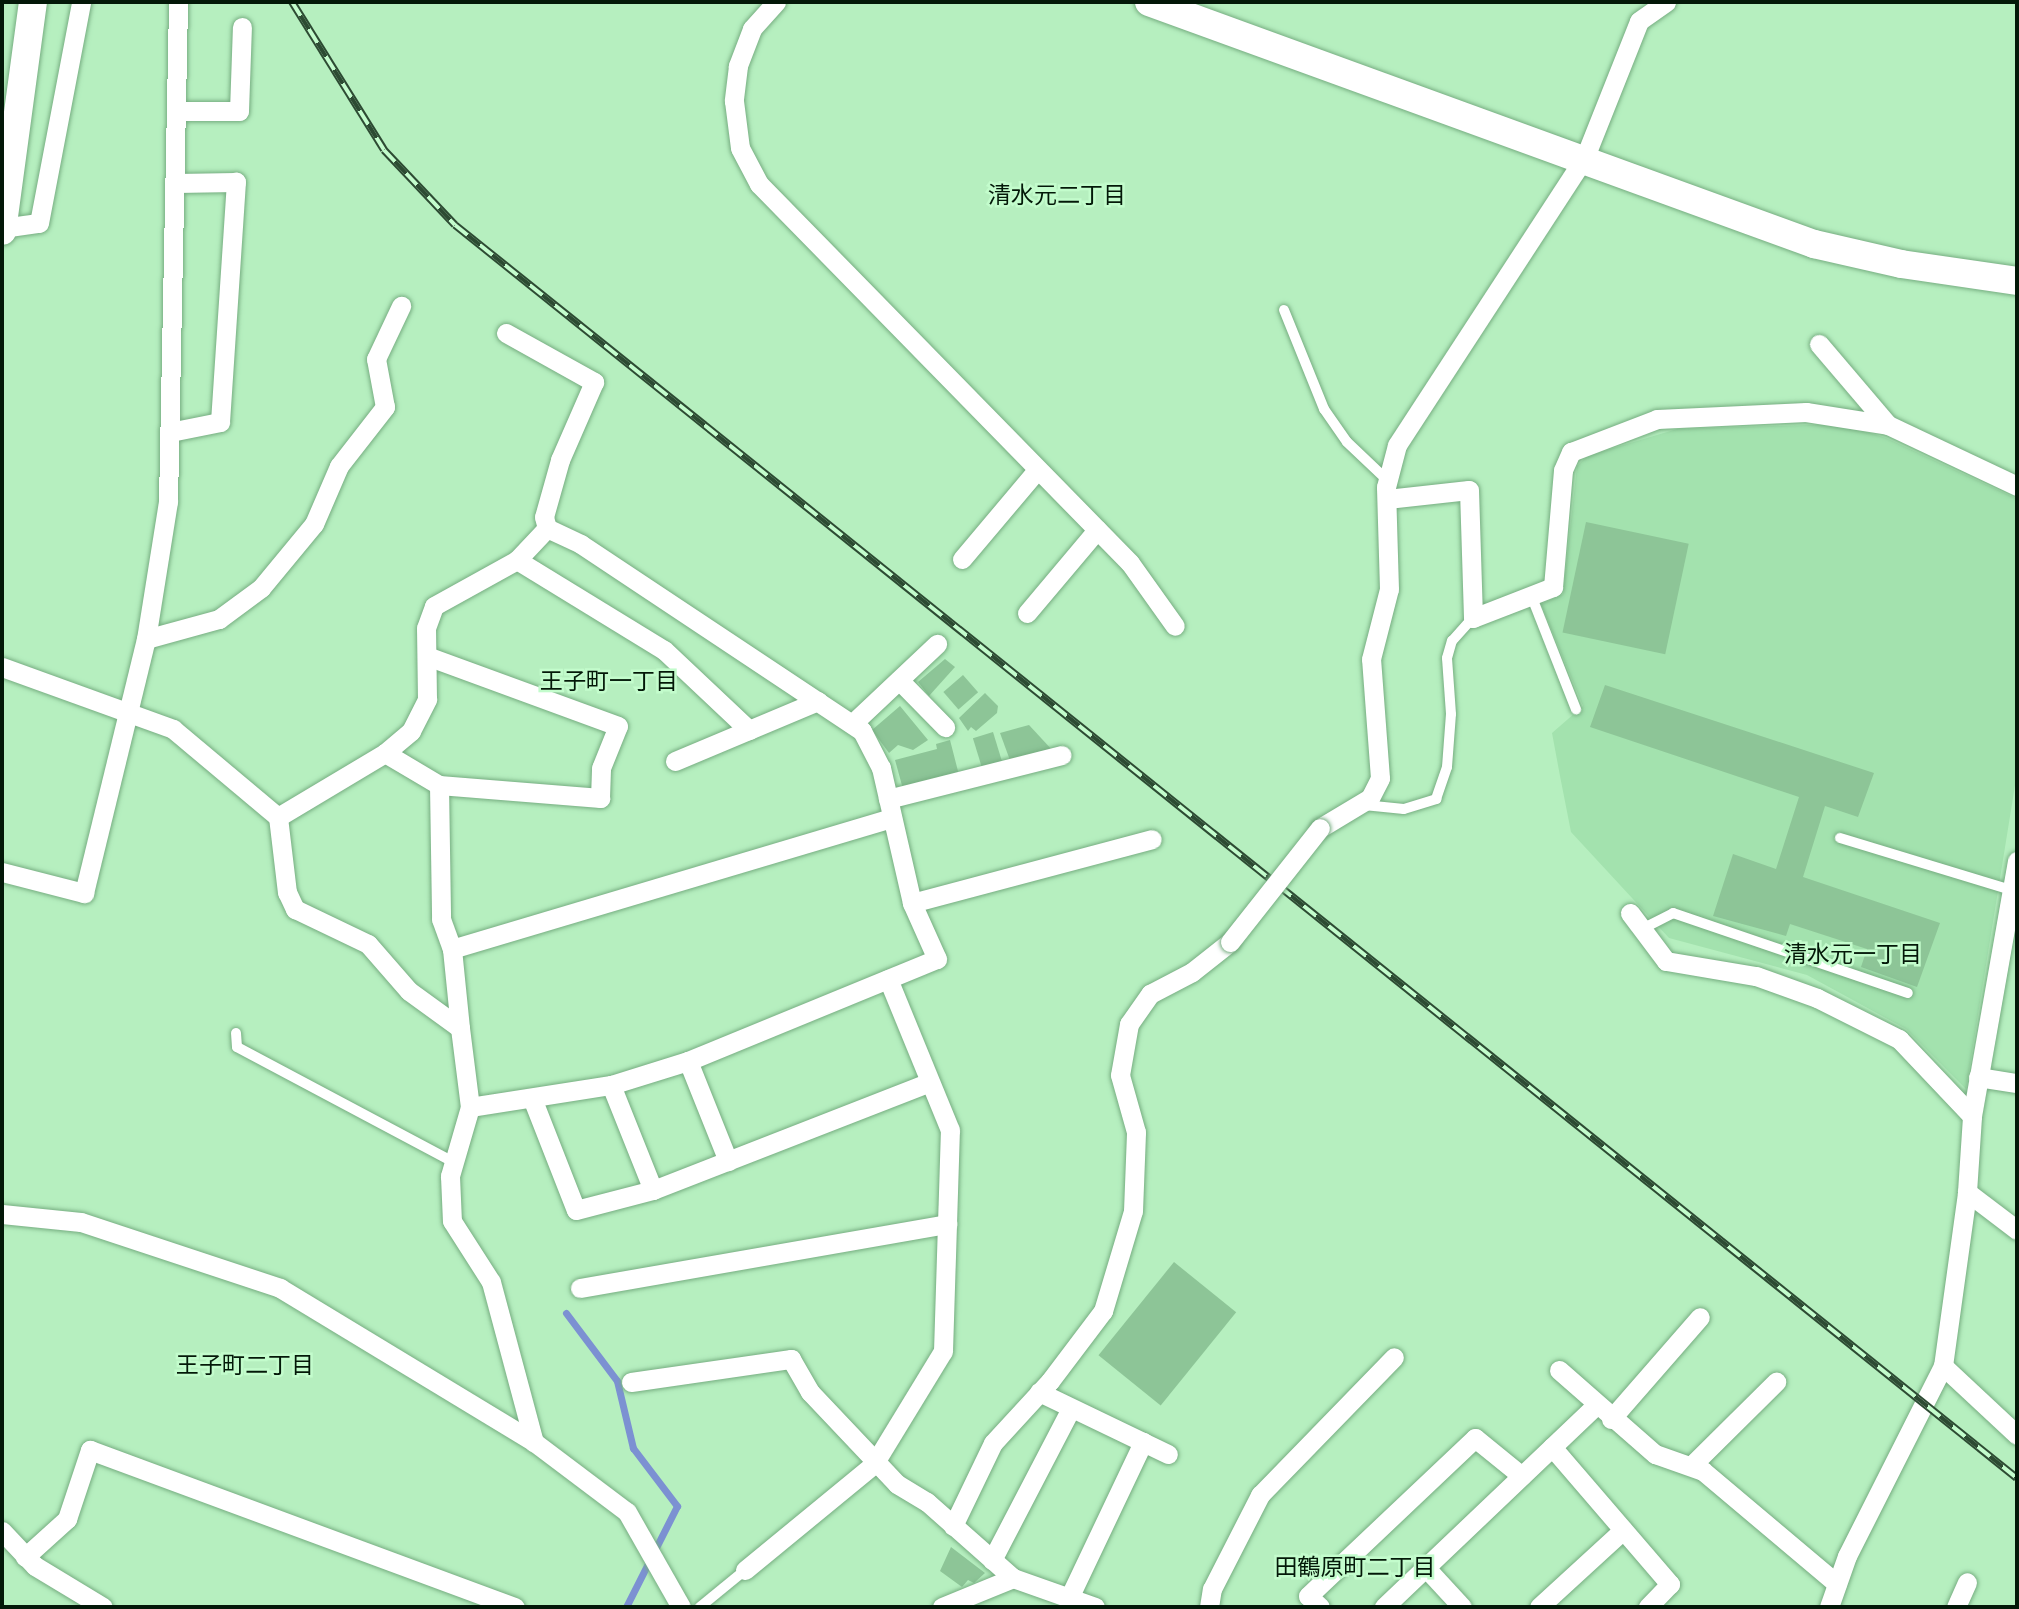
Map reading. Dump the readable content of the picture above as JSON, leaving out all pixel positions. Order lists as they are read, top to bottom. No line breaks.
{"districts":["清水元二丁目","王子町一丁目","清水元一丁目","王子町二丁目","田鶴原町二丁目"]}
